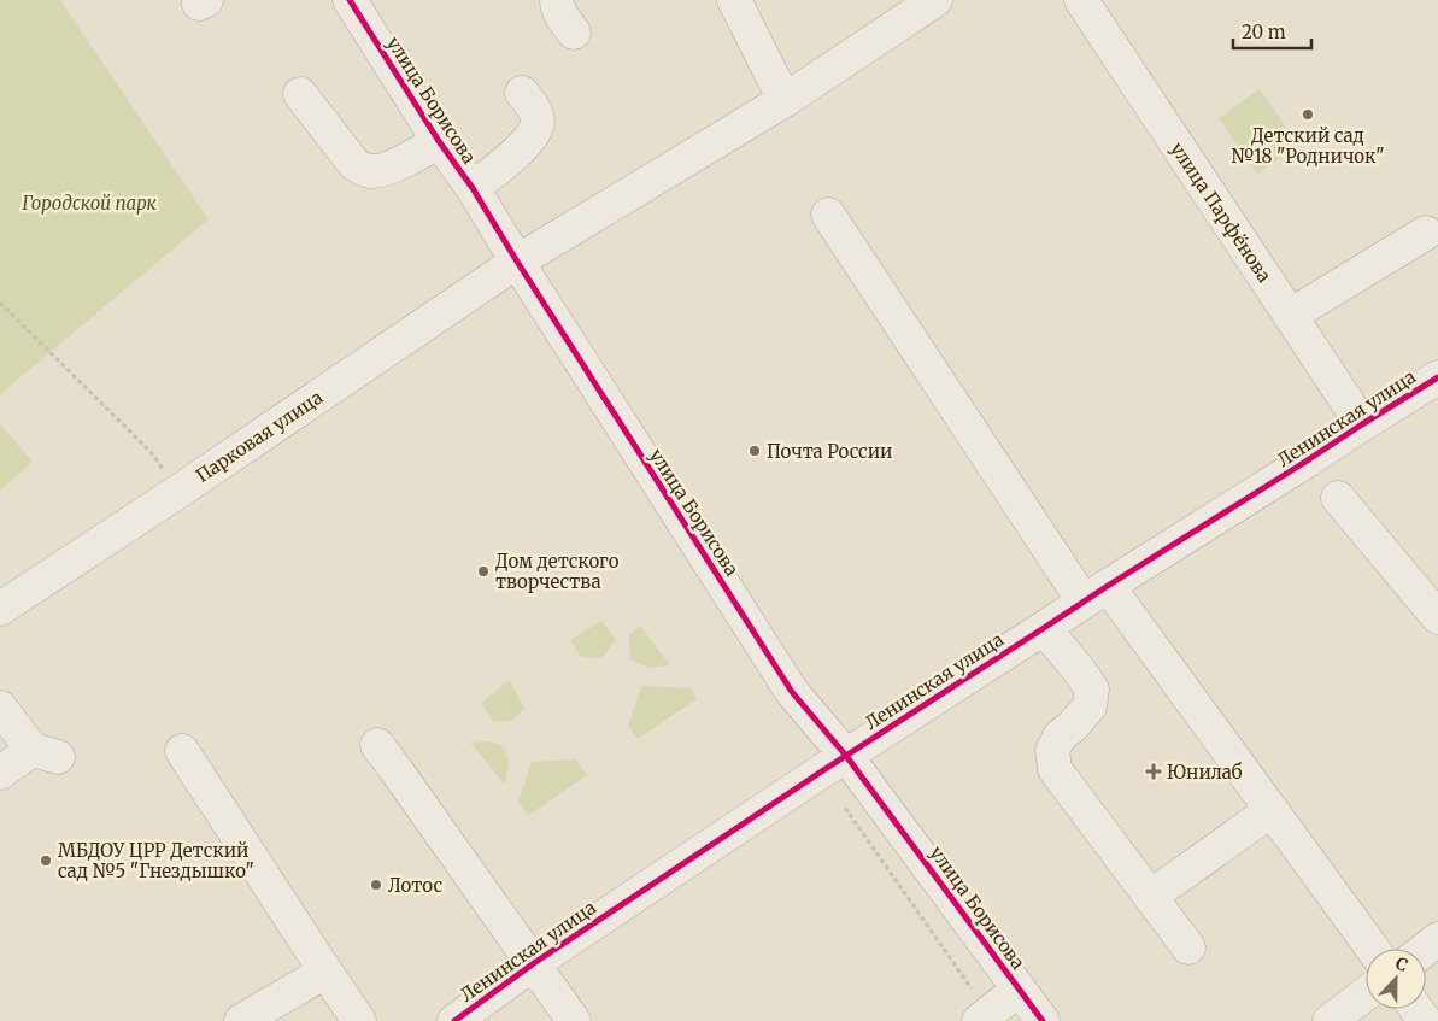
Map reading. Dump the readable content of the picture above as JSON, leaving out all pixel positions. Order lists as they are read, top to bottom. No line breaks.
{"streets":{"street":["улица Борисова","улица Парфёнова","Ленинская улица","Парковая улица"]},"crossings":[["улица Борисова","Ленинская улица"],["улица Борисова","Парковая улица"],["улица Парфёнова","Ленинская улица"]],"parks":["Городской парк"],"places":{"other":["Детский сад №18 \"Родничок\"","Почта России","Дом детского творчества","МБДОУ ЦРР Детский сад №5 \"Гнездышко\"","Лотос"],"health":["Юнилаб"]},"scale_bar":"20 m","north":"top"}
